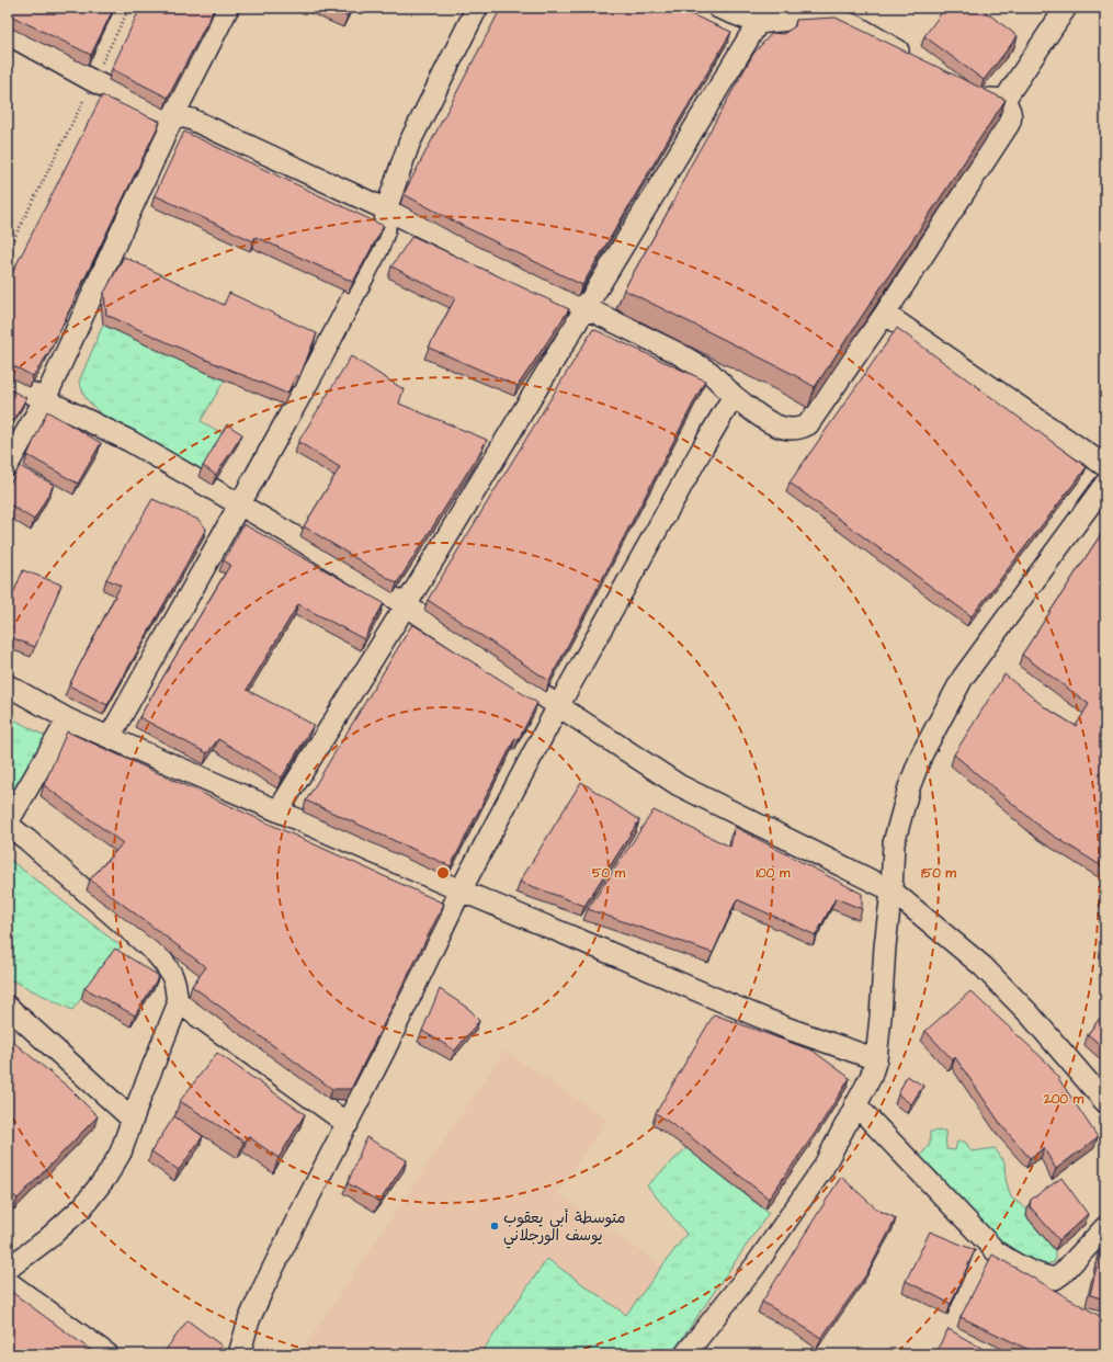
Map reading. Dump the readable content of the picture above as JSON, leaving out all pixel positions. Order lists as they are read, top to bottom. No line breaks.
{"places":["متوسطة أبي يعقوب يوسف الورجلاني"],"rings":["50 m","100 m","150 m","200 m"]}
